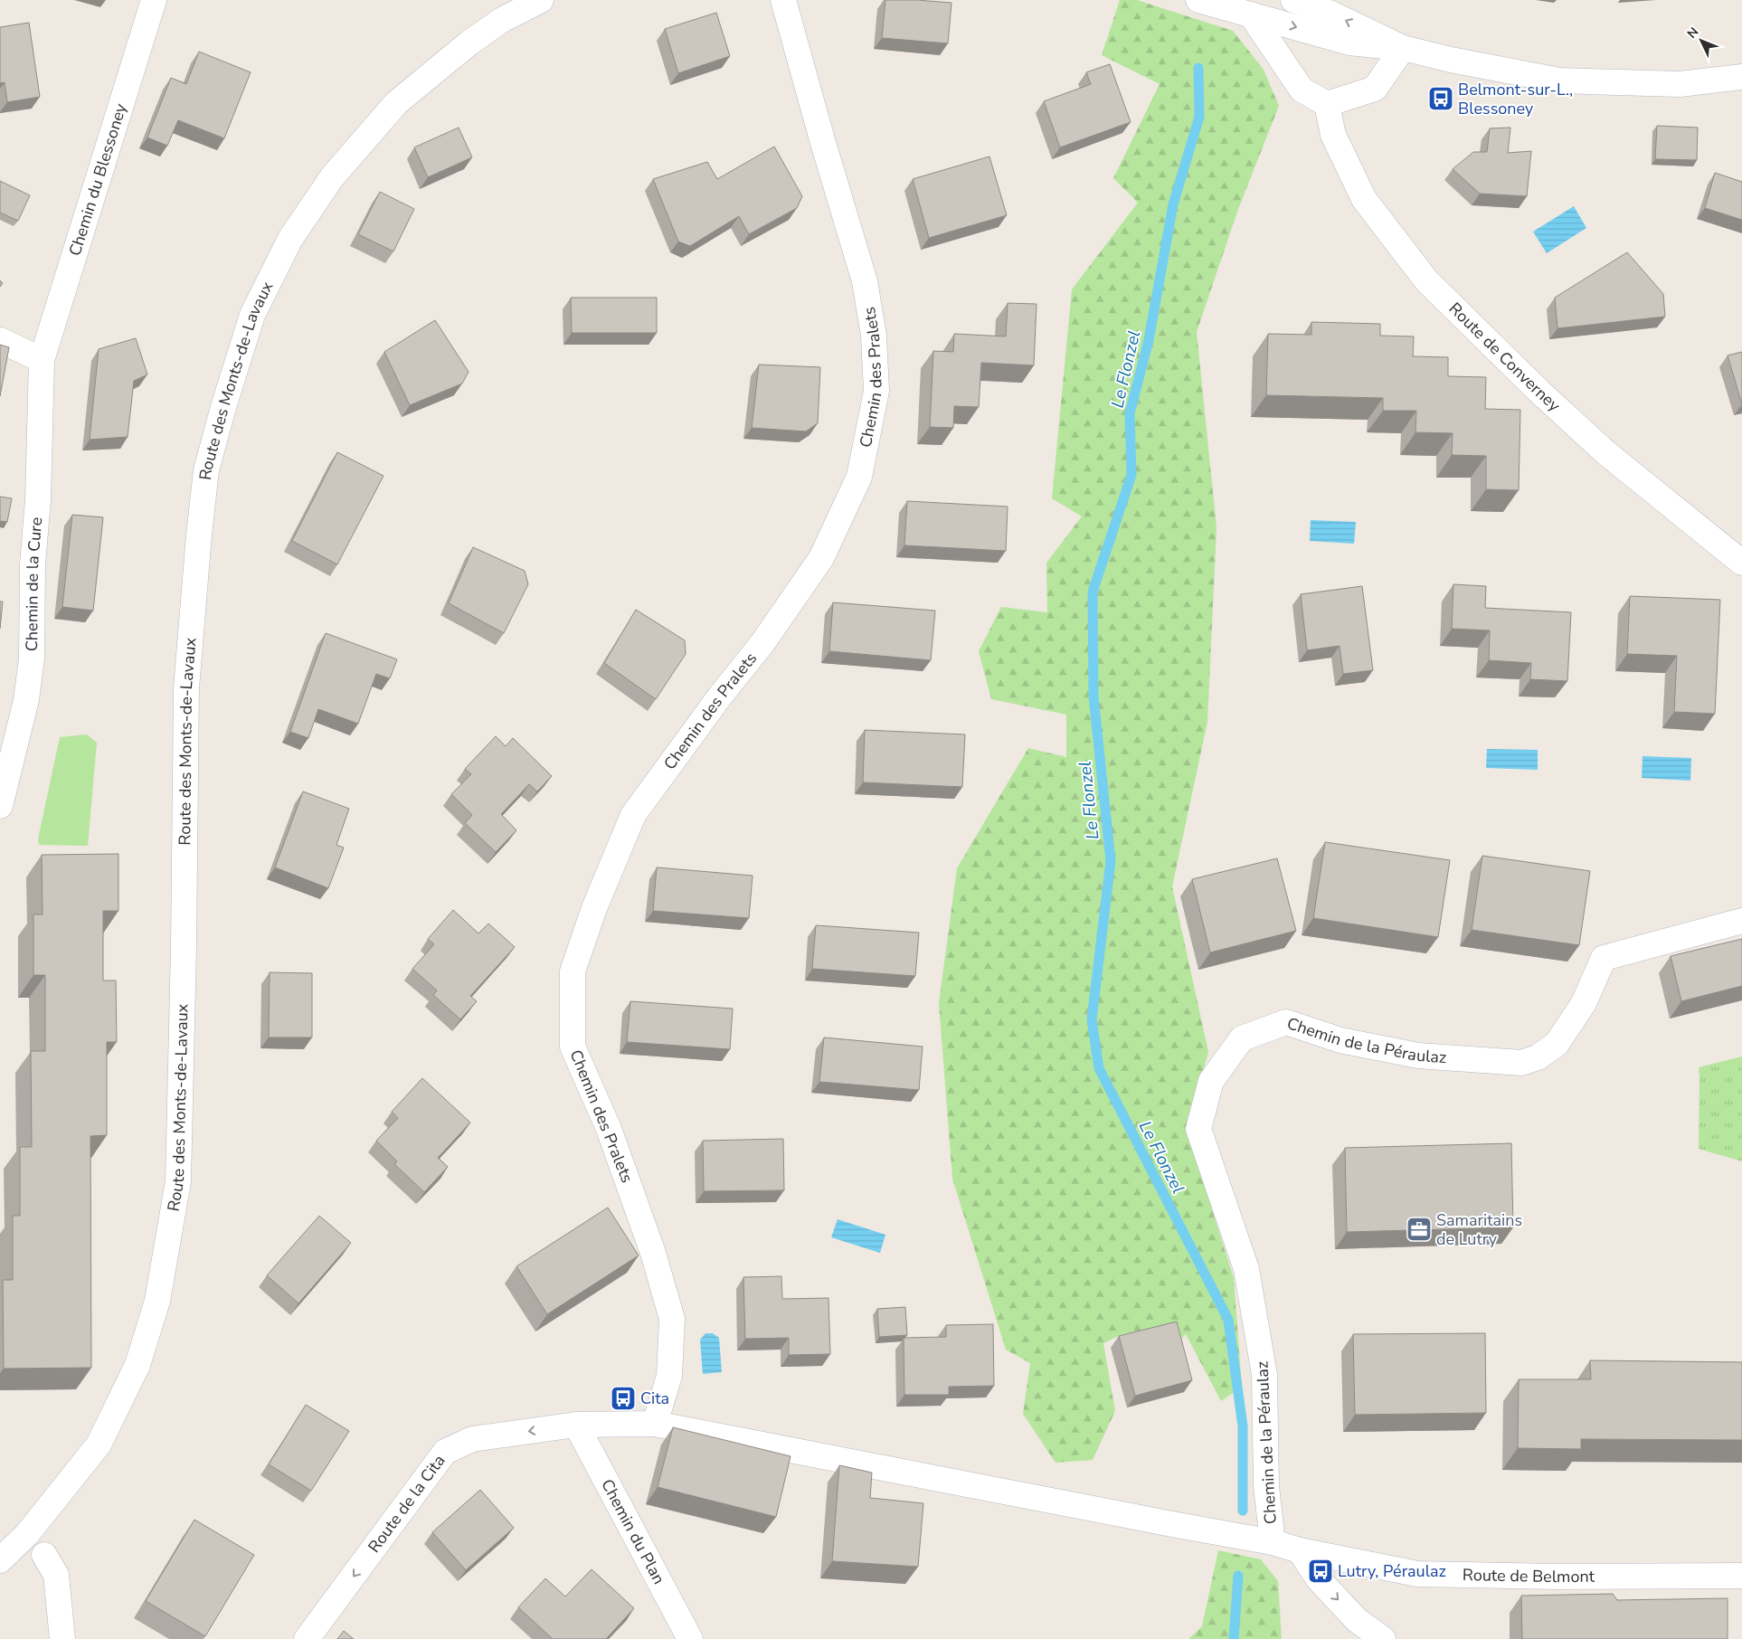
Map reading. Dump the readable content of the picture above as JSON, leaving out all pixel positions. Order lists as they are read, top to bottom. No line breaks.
{"streets":{"street":["Chemin du Blessoney","Route de Converney","Chemin des Pralets","Route des Monts-de-Lavaux","Chemin de la Cure","Chemin de la Péraulaz","Route de la Cita","Chemin du Plan","Route de Belmont"]},"crossings":[["Chemin du Blessoney","Chemin de la Cure"],["Chemin des Pralets","Route de la Cita"],["Chemin des Pralets","Route de Belmont"],["Chemin de la Péraulaz","Route de Belmont"],["Route de la Cita","Chemin du Plan"],["Route de la Cita","Route de Belmont"]],"one_way":["Route de la Cita"],"water":["Le Flonzel"],"places":{"bus stop":["Belmont-sur-L., Blessoney","Cita","Lutry, Péraulaz"],"office":["Samaritains de Lutry"]},"north":"top left"}
